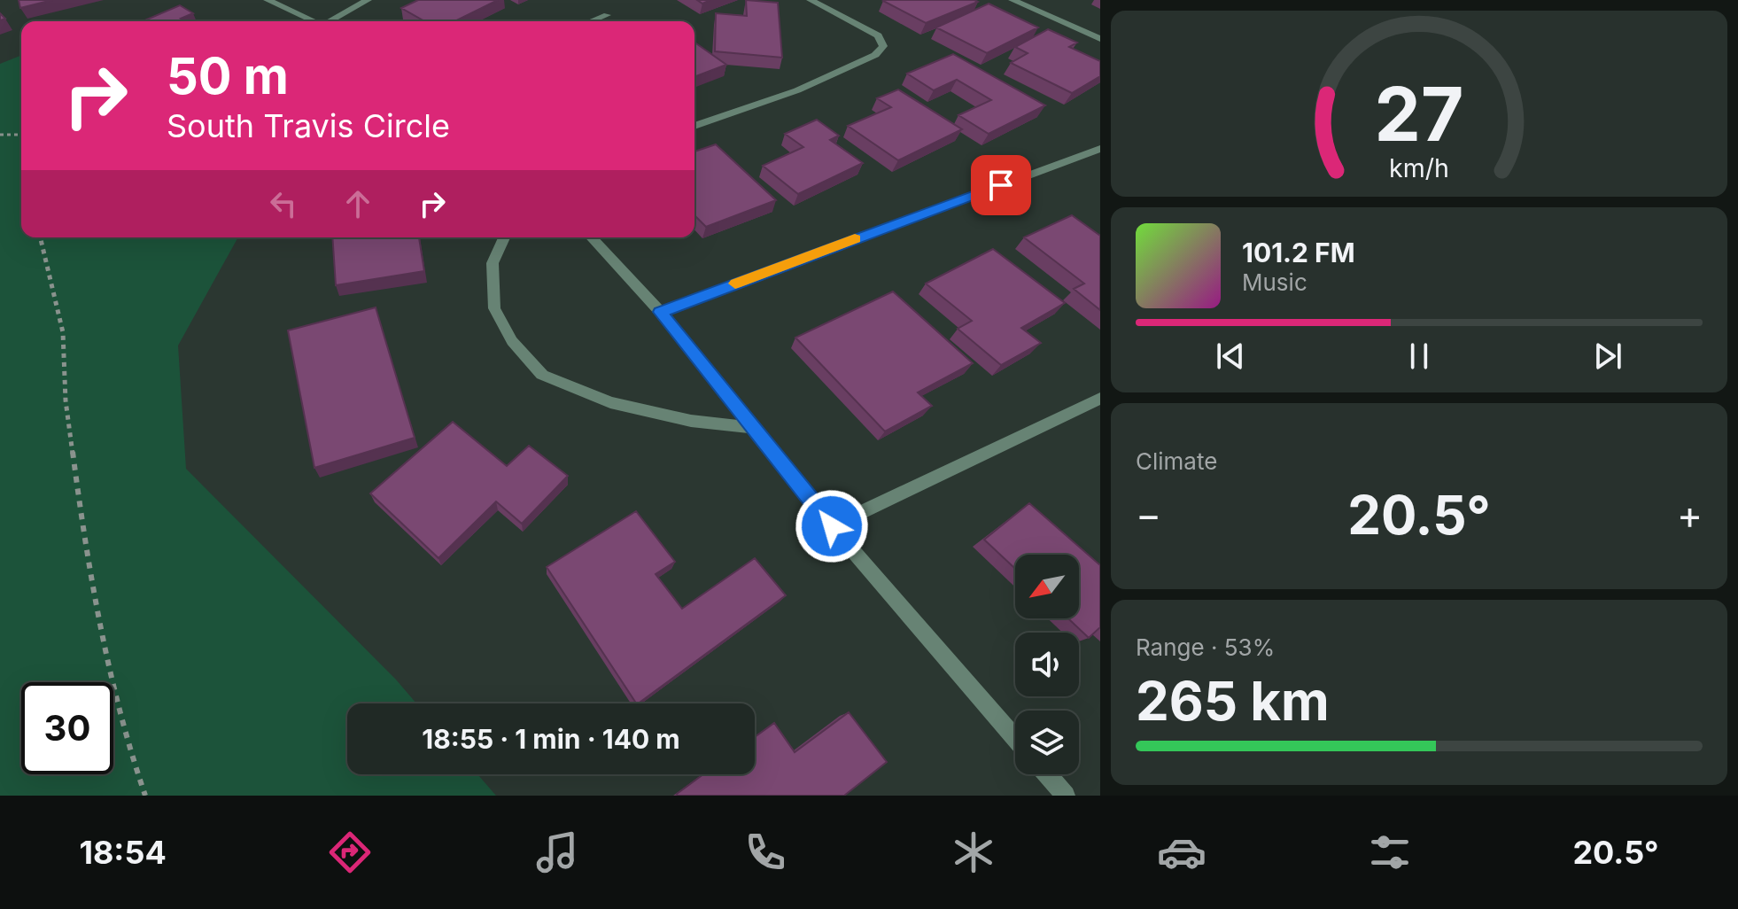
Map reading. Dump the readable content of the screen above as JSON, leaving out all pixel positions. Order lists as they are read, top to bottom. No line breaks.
{"north":"bottom left","page":{"turn":["50 m","South Travis Circle"],"song":["101.2 FM","Music"],"tile":["Climate",["Range · 53%","265 km"]],"heat":["−","20.5°","+"],"limit":"30","trip":"18:55 · 1 min · 140 m","tabs":["18:54","20.5°"],"gauge":["27","km/h"]}}
